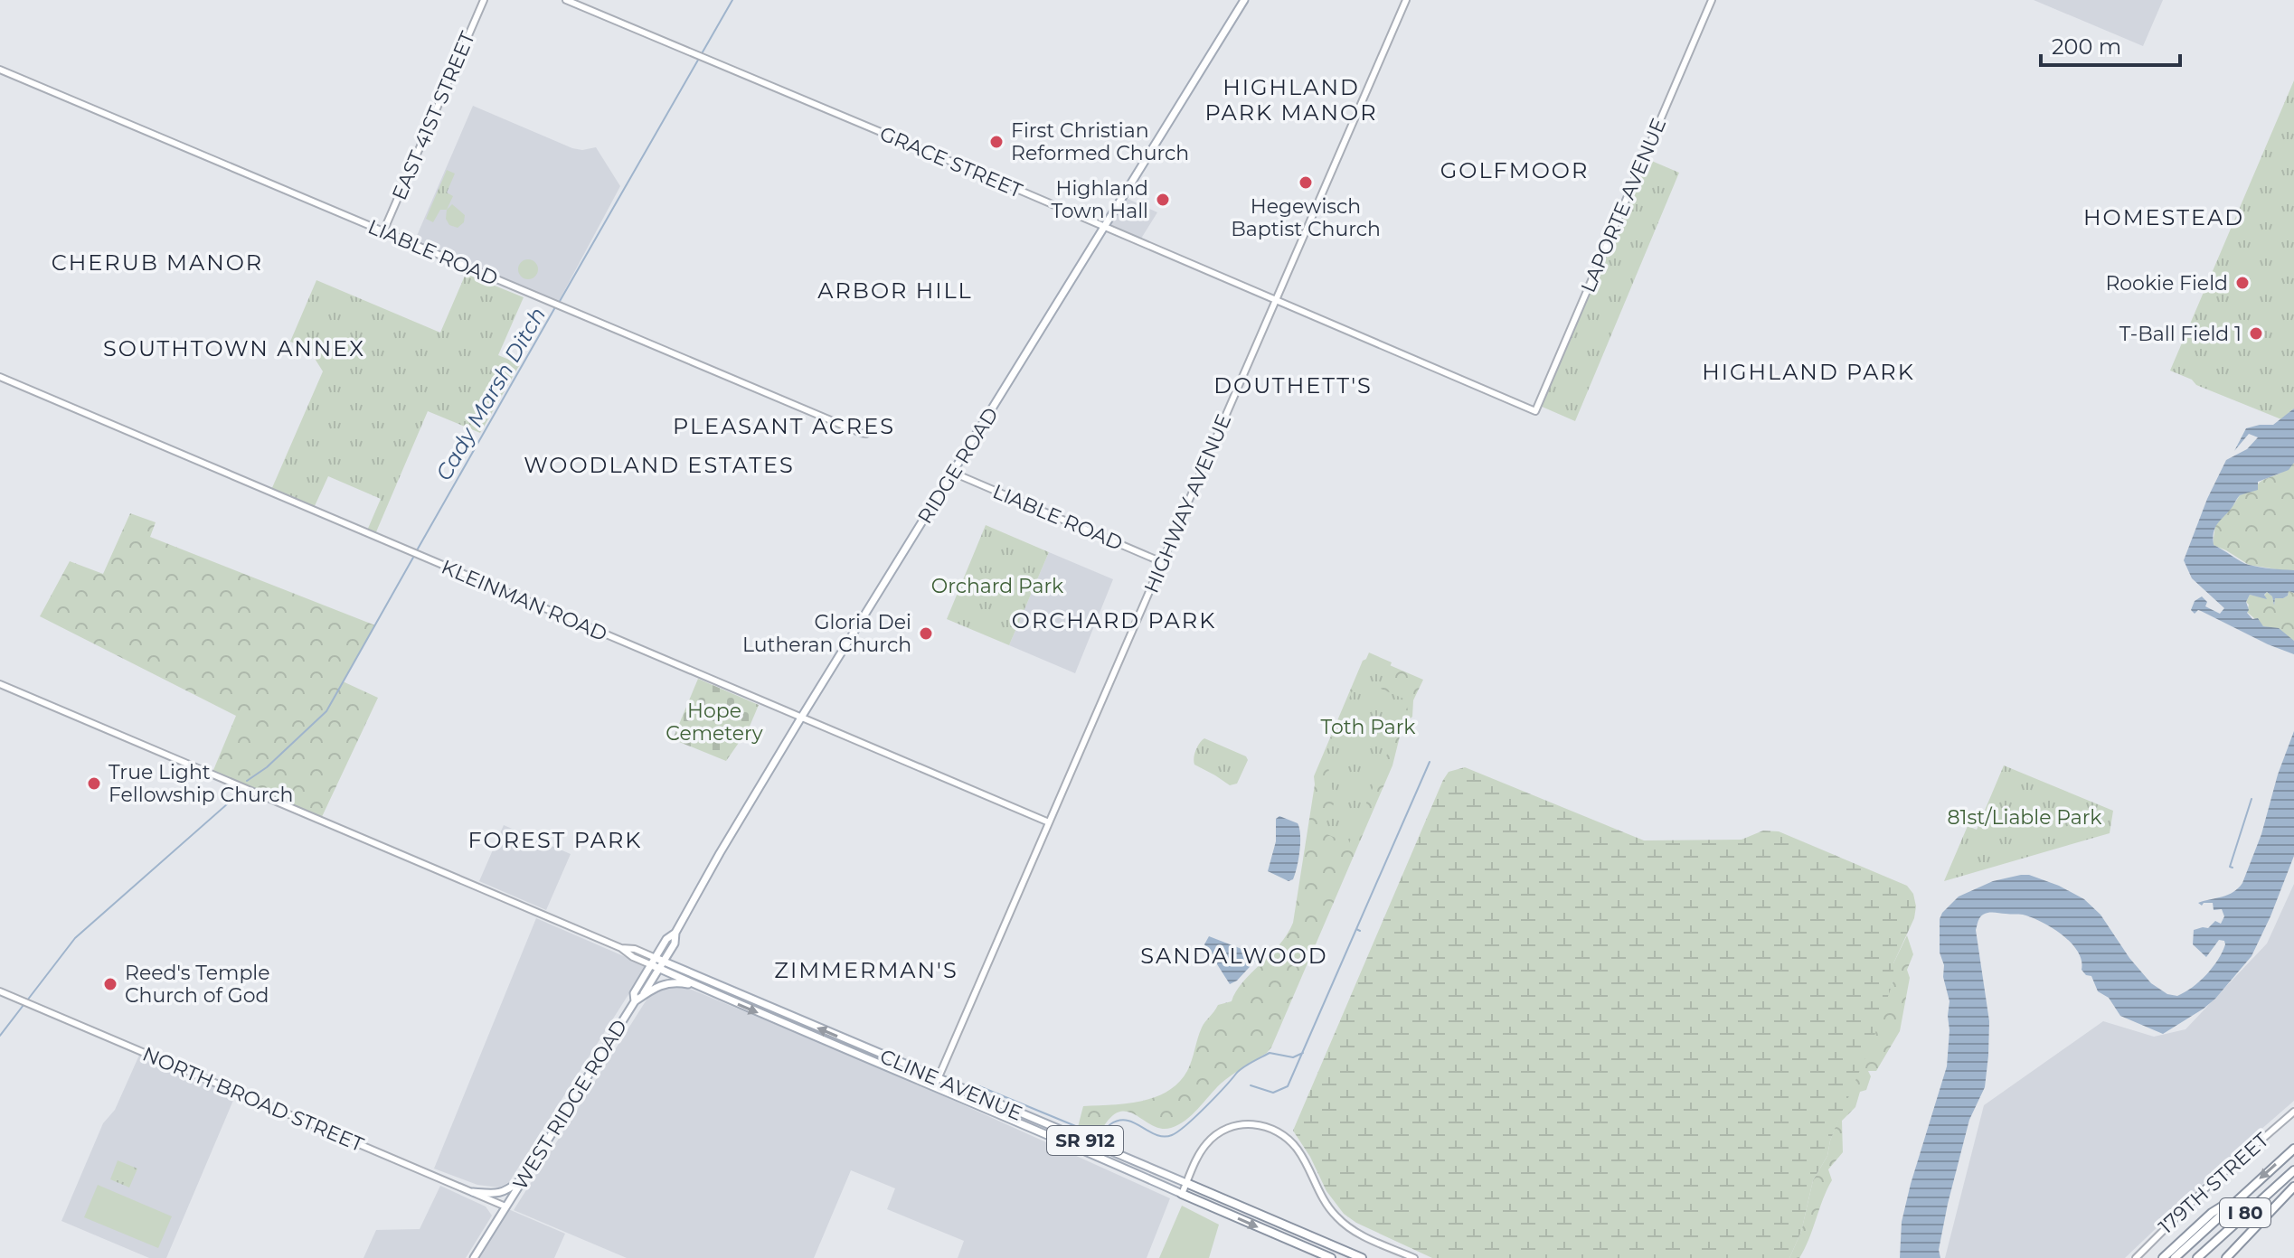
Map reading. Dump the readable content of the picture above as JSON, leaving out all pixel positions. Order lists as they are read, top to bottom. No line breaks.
{"streets":{"highway":["CLINE AVENUE","SR 912","I 80"],"main road":["RIDGE ROAD","WEST RIDGE ROAD"],"street":["EAST 41ST STREET","GRACE STREET","LAPORTE AVENUE","LIABLE ROAD","HIGHWAY AVENUE","KLEINMAN ROAD","NORTH BROAD STREET","179TH STREET"]},"crossings":[["EAST 41ST STREET","LIABLE ROAD"],["GRACE STREET","LAPORTE AVENUE"],["GRACE STREET","RIDGE ROAD"],["GRACE STREET","HIGHWAY AVENUE"],["LIABLE ROAD","RIDGE ROAD"],["LIABLE ROAD","HIGHWAY AVENUE"],["RIDGE ROAD","KLEINMAN ROAD"],["RIDGE ROAD","CLINE AVENUE"],["RIDGE ROAD","WEST RIDGE ROAD"],["HIGHWAY AVENUE","KLEINMAN ROAD"],["HIGHWAY AVENUE","CLINE AVENUE"],["CLINE AVENUE","WEST RIDGE ROAD"],["NORTH BROAD STREET","WEST RIDGE ROAD"]],"districts":["HIGHLAND PARK MANOR","GOLFMOOR","HOMESTEAD","CHERUB MANOR","ARBOR HILL","SOUTHTOWN ANNEX","HIGHLAND PARK","DOUTHETT'S","PLEASANT ACRES","WOODLAND ESTATES","ORCHARD PARK","FOREST PARK","SANDALWOOD","ZIMMERMAN'S"],"water":["Cady Marsh Ditch"],"parks":["Orchard Park","Hope Cemetery","Toth Park","81st/Liable Park"],"places":["First Christian Reformed Church","Hegewisch Baptist Church","Highland Town Hall","Rookie Field","T-Ball Field 1","Gloria Dei Lutheran Church","True Light Fellowship Church","Reed's Temple Church of God"],"scale_bar":"200 m"}
